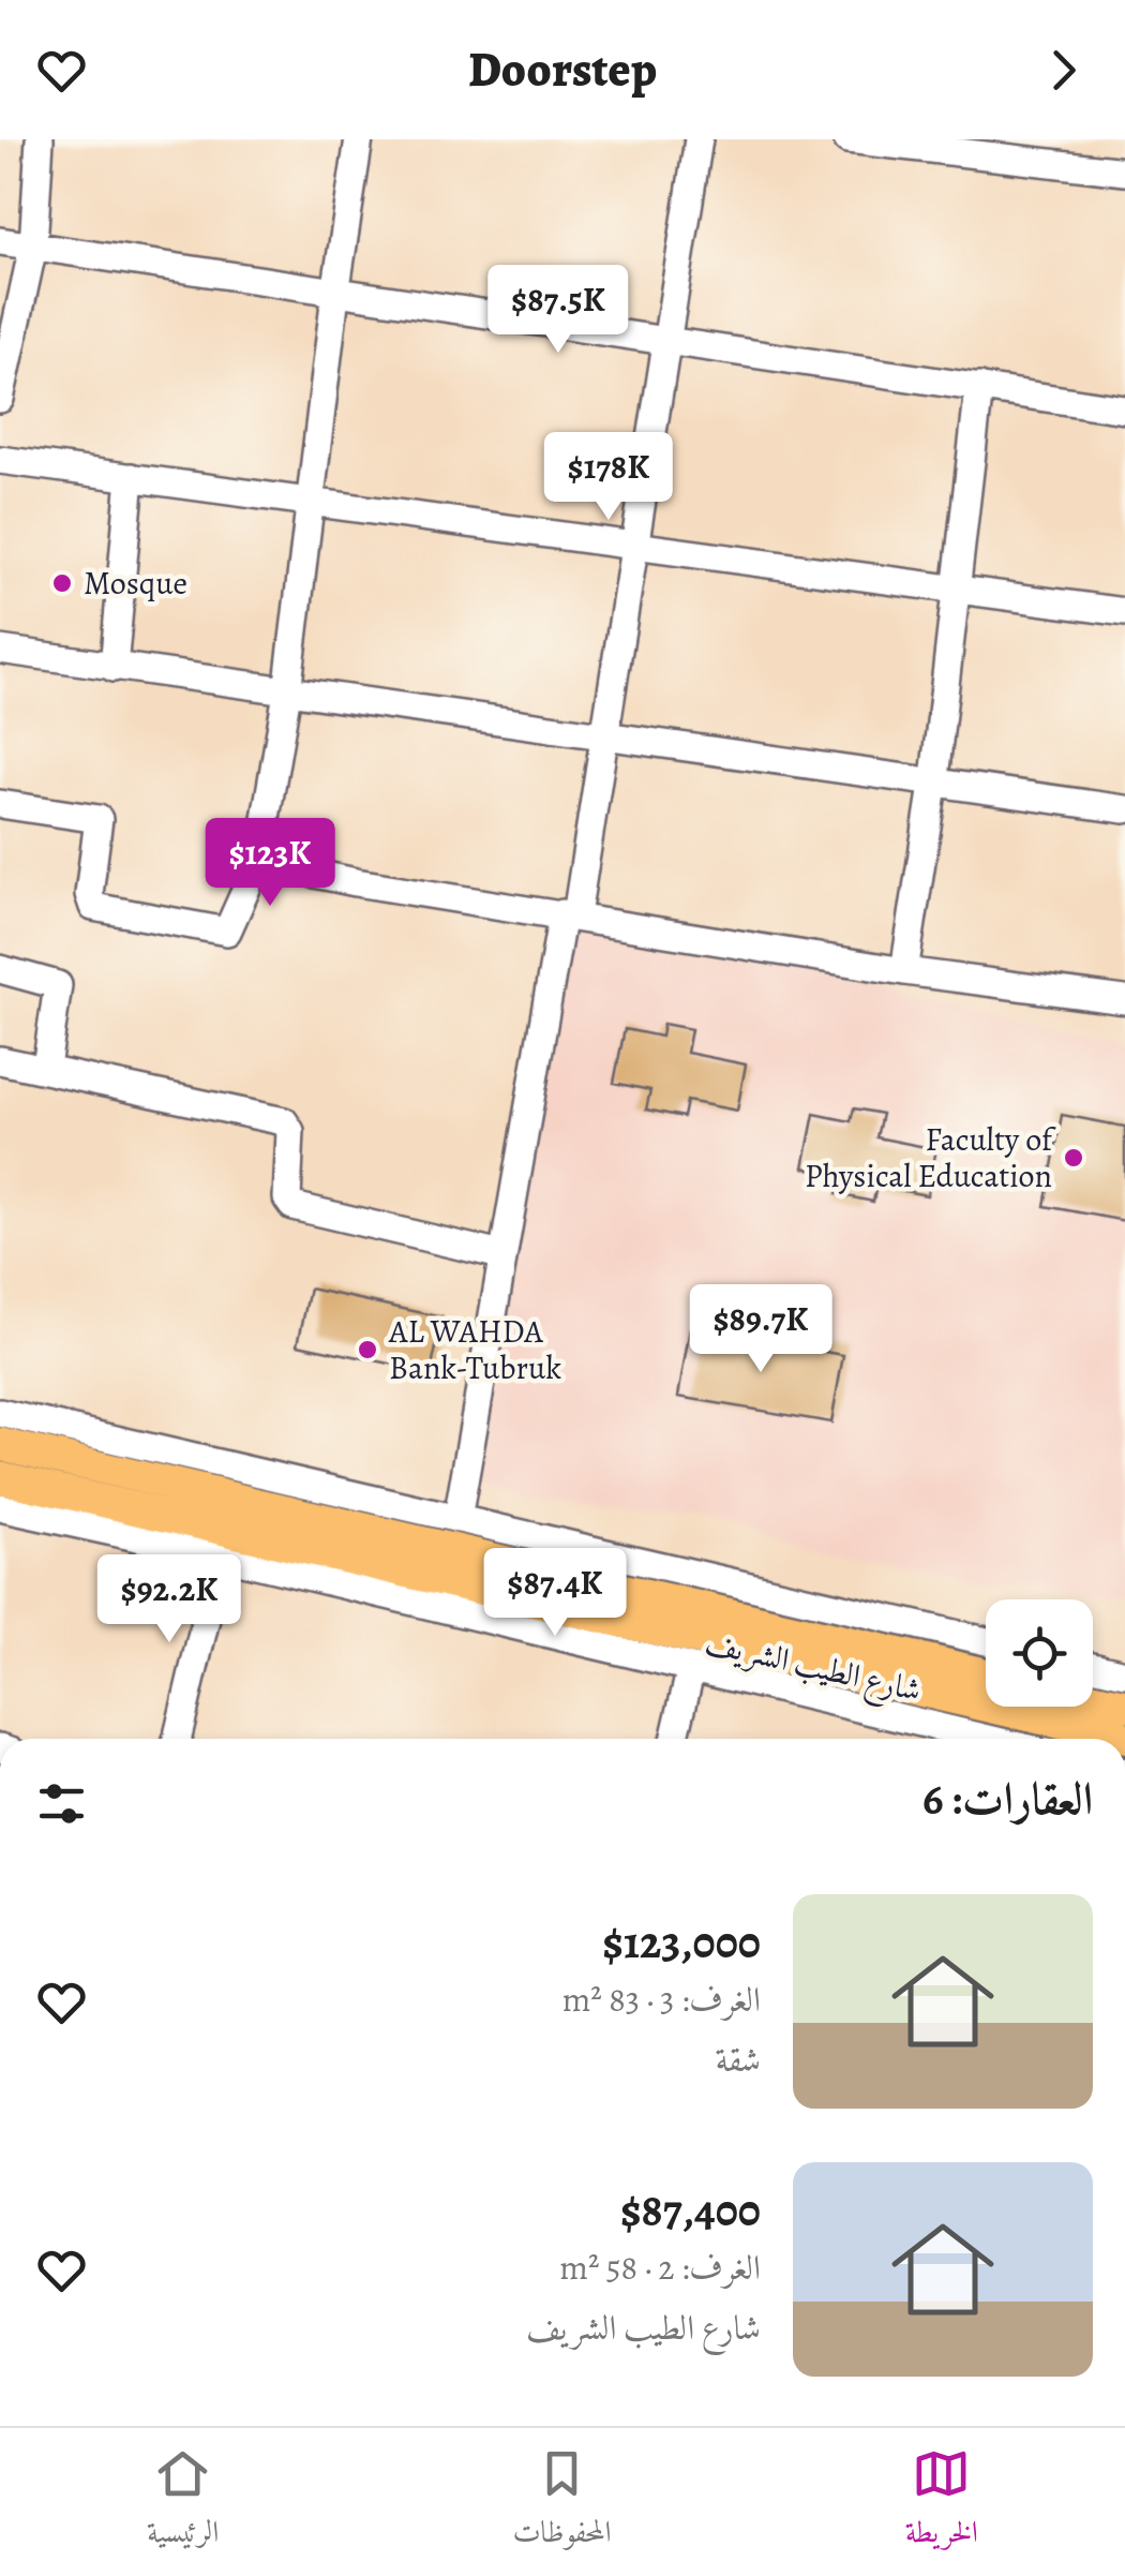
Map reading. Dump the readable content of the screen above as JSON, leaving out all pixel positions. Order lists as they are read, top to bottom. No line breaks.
{"streets":{"main road":["شارع الطيب الشريف"]},"places":["Mosque","Faculty of Physical Education","AL WAHDA Bank-Tubruk"],"page":{"header":"Doorstep","price":["$87.5K","$178K","$123K","$89.7K","$87.4K","$92.2K"],"heading":"العقارات: 6","list":[{"name":"$123,000","note":"الغرف: 3 · 83 m² · شقة"},{"name":"$87,400","note":"الغرف: 2 · 58 m² · شارع الطيب الشريف"}],"tabs":["الخريطة","المحفوظات","الرئيسية"]}}
